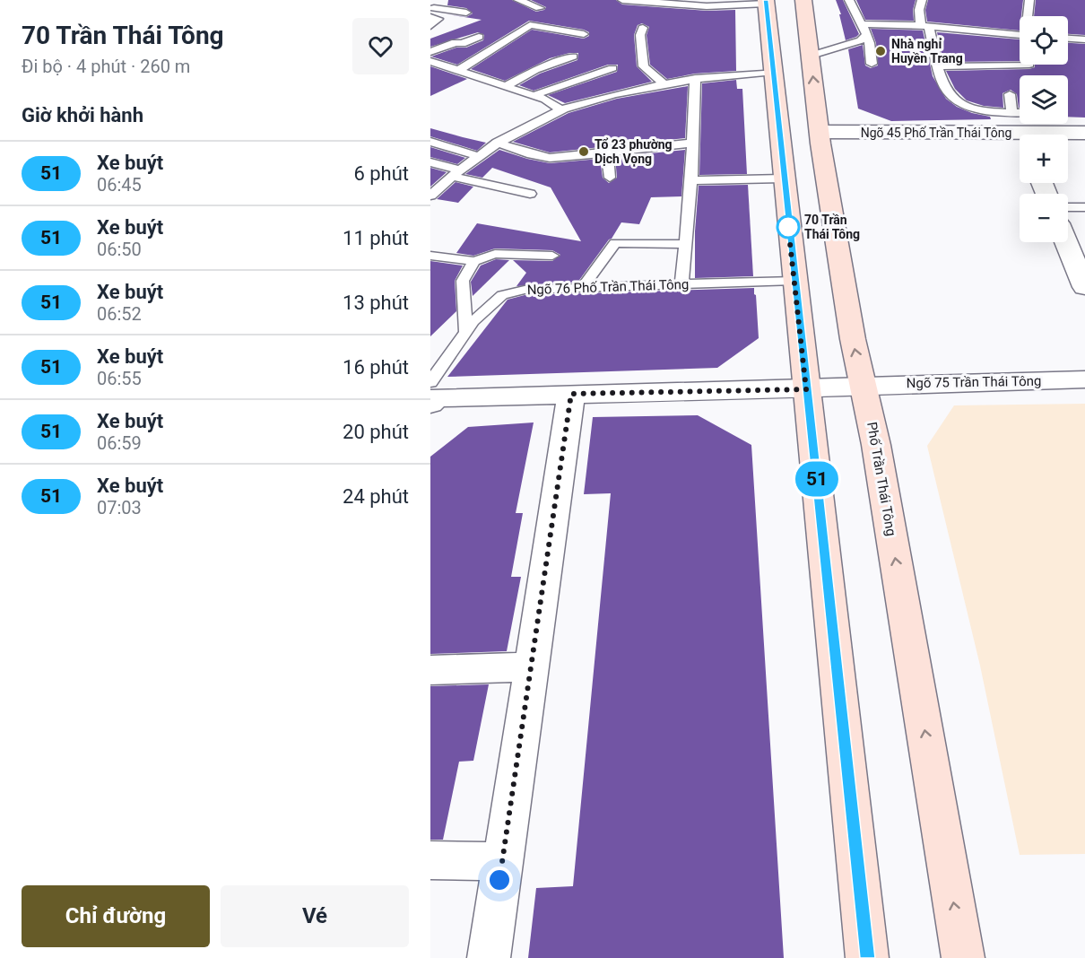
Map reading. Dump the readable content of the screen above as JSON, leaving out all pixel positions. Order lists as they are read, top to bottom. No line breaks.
{"streets":{"main road":["Phố Trần Thái Tông"],"street":["Ngõ 45 Phố Trần Thái Tông","Ngõ 75 Trần Thái Tông"],"lane":["Ngõ 76 Phố Trần Thái Tông"]},"crossings":[["Ngõ 45 Phố Trần Thái Tông","Phố Trần Thái Tông"],["Ngõ 76 Phố Trần Thái Tông","Ngõ 75 Trần Thái Tông"],["Ngõ 75 Trần Thái Tông","Phố Trần Thái Tông"]],"places":["Nhà nghỉ Huyền Trang","Tổ 23 phường Dịch Vọng","70 Trần Thái Tông"],"lines":["bus line 51"],"page":{"heading":[["70 Trần Thái Tông","Đi bộ · 4 phút · 260 m"],"Giờ khởi hành"],"on_map":"51","map_buttons":["+","−"],"list":[{"mark":"51","name":"Xe buýt","note":"06:45","value":"6 phút"},{"mark":"51","name":"Xe buýt","note":"06:50","value":"11 phút"},{"mark":"51","name":"Xe buýt","note":"06:52","value":"13 phút"},{"mark":"51","name":"Xe buýt","note":"06:55","value":"16 phút"},{"mark":"51","name":"Xe buýt","note":"06:59","value":"20 phút"},{"mark":"51","name":"Xe buýt","note":"07:03","value":"24 phút"}],"buttons":["Chỉ đường","Vé"]}}
